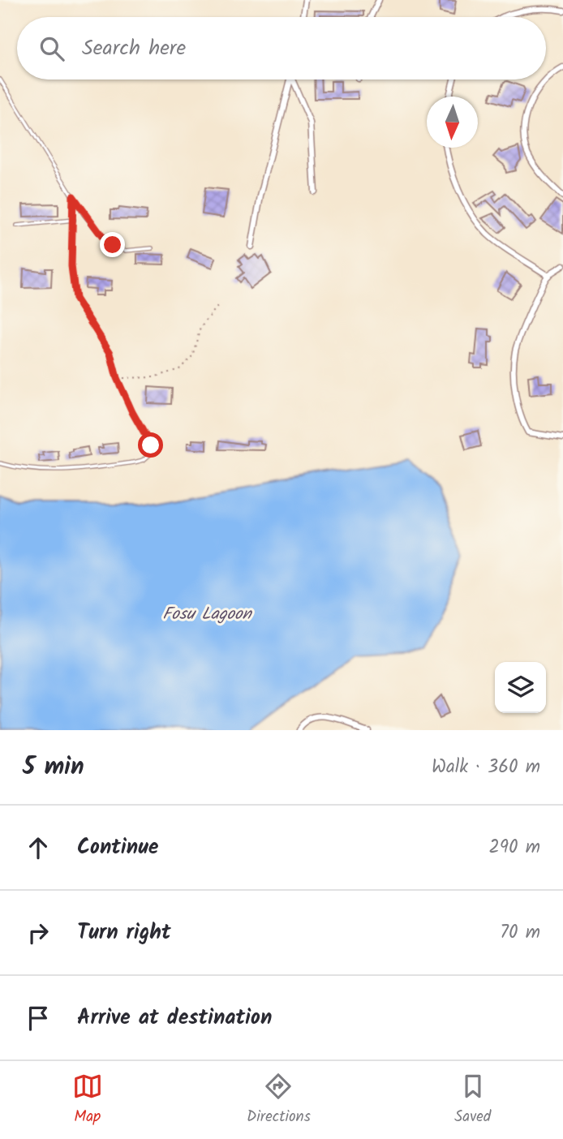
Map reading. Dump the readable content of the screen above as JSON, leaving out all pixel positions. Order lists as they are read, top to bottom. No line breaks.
{"water":["Fosu Lagoon"],"north":"bottom","page":{"search":"Search here","heading":["5 min","Walk · 360 m"],"list":[["Continue","290 m"],["Turn right","70 m"],"Arrive at destination"],"nav":["Map","Directions","Saved"]}}
